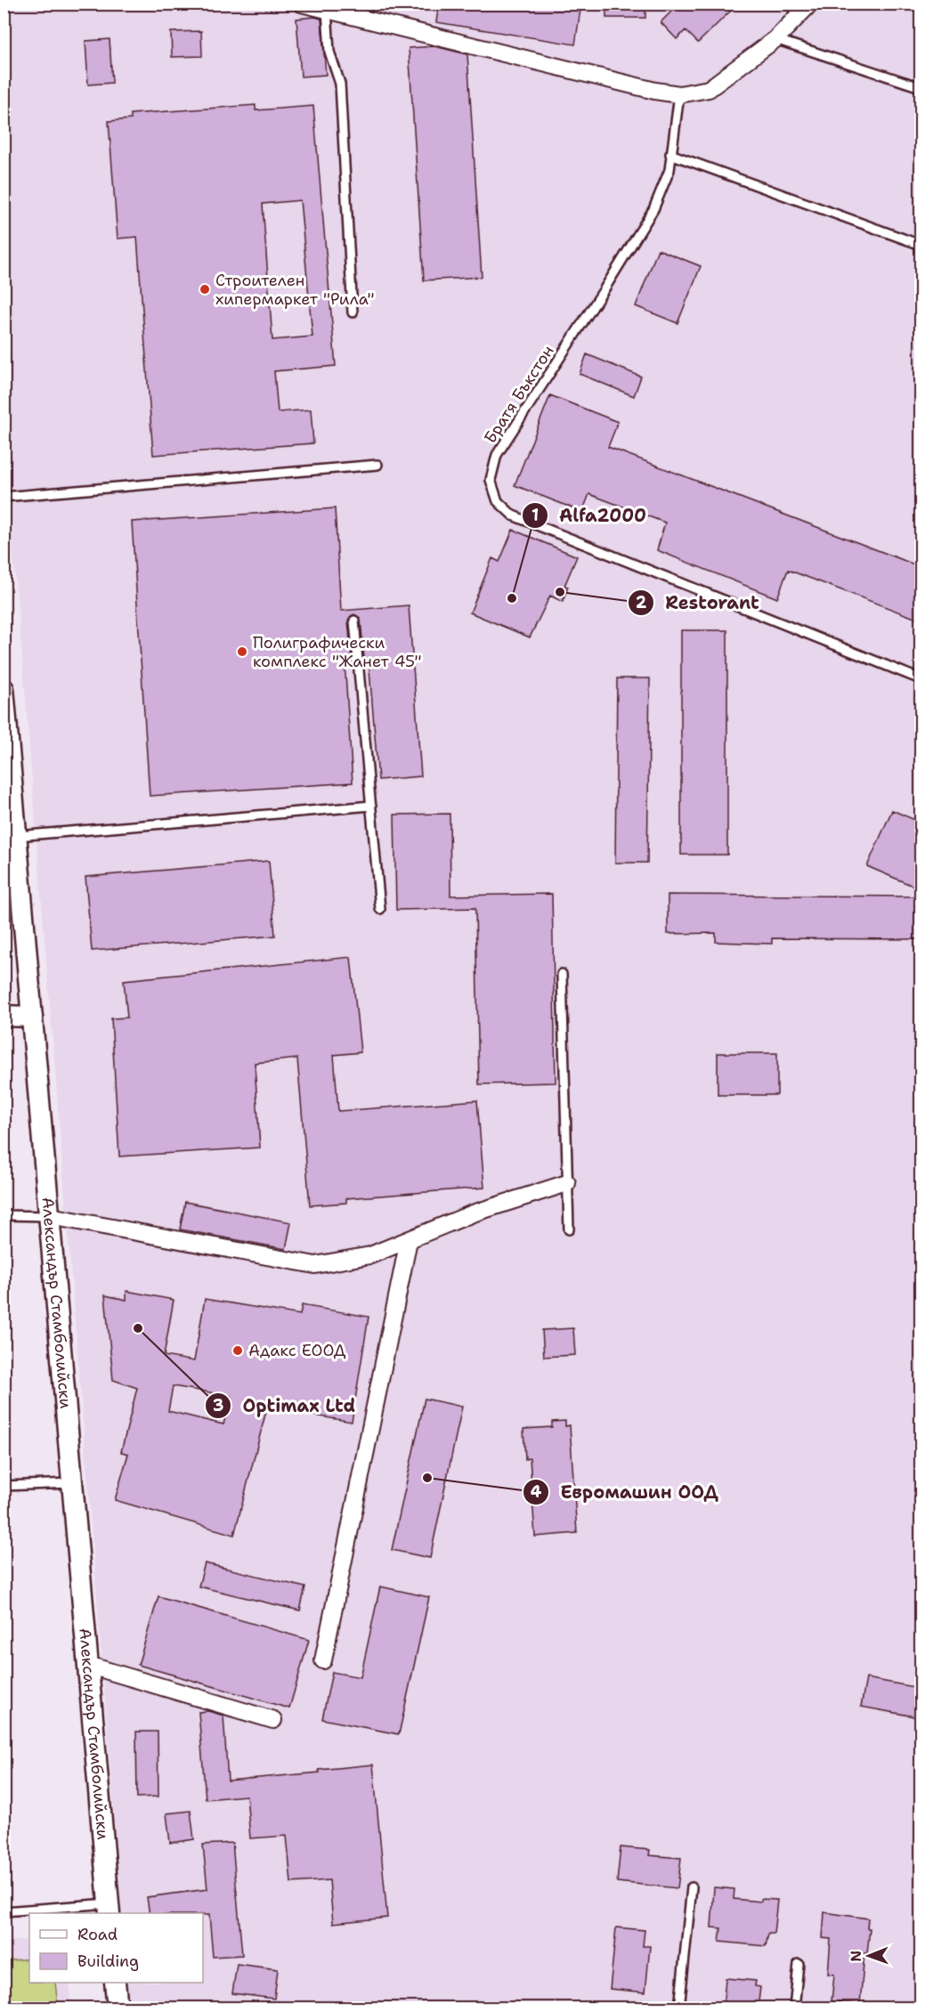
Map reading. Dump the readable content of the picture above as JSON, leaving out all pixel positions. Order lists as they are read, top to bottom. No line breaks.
{"streets":{"street":["Александър Стамболийски"],"lane":["Братя Бъкстон"]},"places":["Строителен хипермаркет \"Рила\"","Restorant","Alfa2000","Полиграфически комплекс \"Жанет 45\"","Optimax Ltd","Адакс ЕООД","Евромашин ООД"],"legend":["Road","Building"],"north":"left"}
